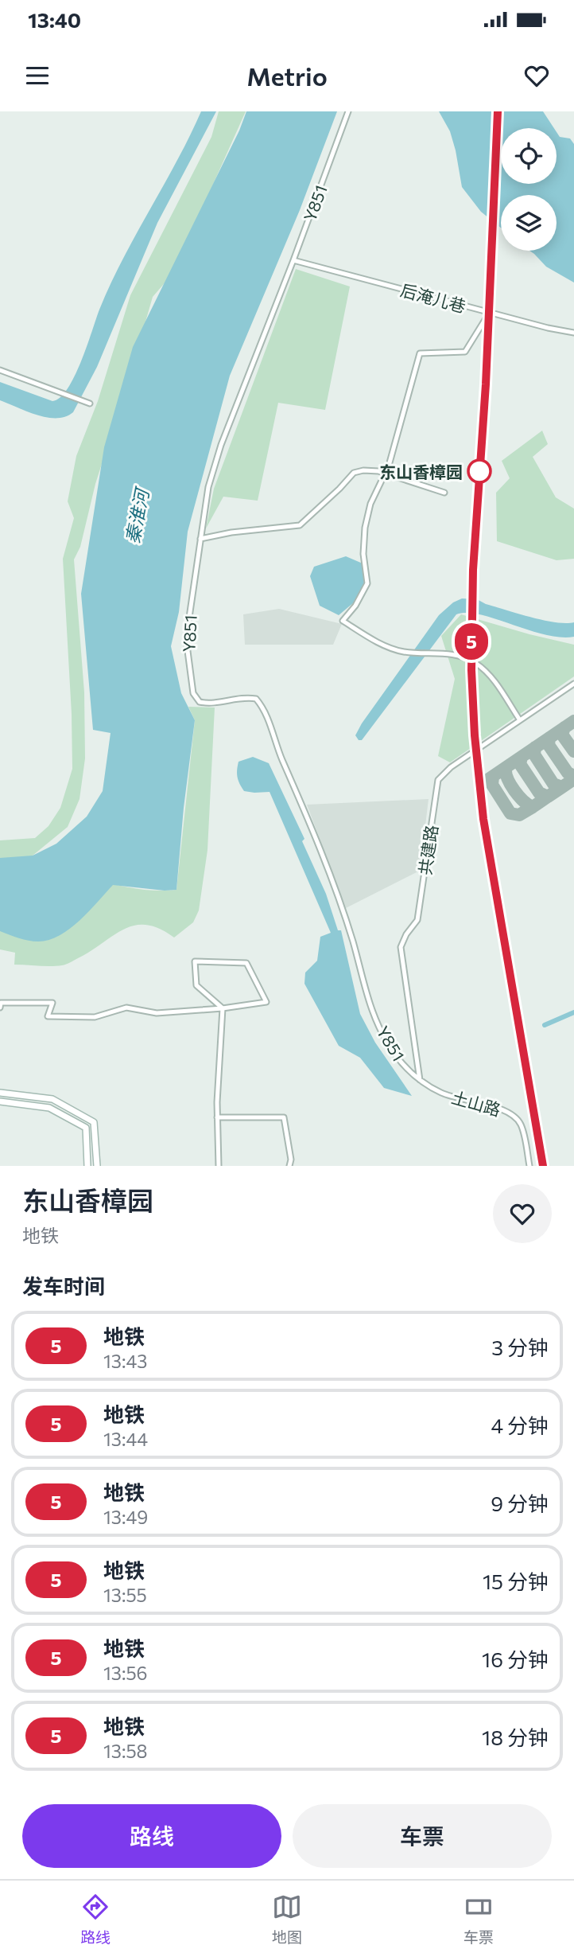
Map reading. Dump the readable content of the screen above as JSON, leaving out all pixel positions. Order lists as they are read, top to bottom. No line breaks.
{"streets":{"street":["Y851","后淹儿巷","共建路","土山路"]},"crossings":[["Y851","后淹儿巷"],["Y851","共建路"],["Y851","土山路"],["共建路","土山路"]],"water":["秦淮河"],"places":["东山香樟园"],"lines":["metro line 5"],"page":{"status":"13:40","header":"Metrio","on_map":"5","heading":[["东山香樟园","地铁"],"发车时间"],"list":[{"mark":"5","name":"地铁","note":"13:43","value":"3 分钟"},{"mark":"5","name":"地铁","note":"13:44","value":"4 分钟"},{"mark":"5","name":"地铁","note":"13:49","value":"9 分钟"},{"mark":"5","name":"地铁","note":"13:55","value":"15 分钟"},{"mark":"5","name":"地铁","note":"13:56","value":"16 分钟"},{"mark":"5","name":"地铁","note":"13:58","value":"18 分钟"}],"buttons":["路线","车票"],"tabs":["路线","地图","车票"]}}
